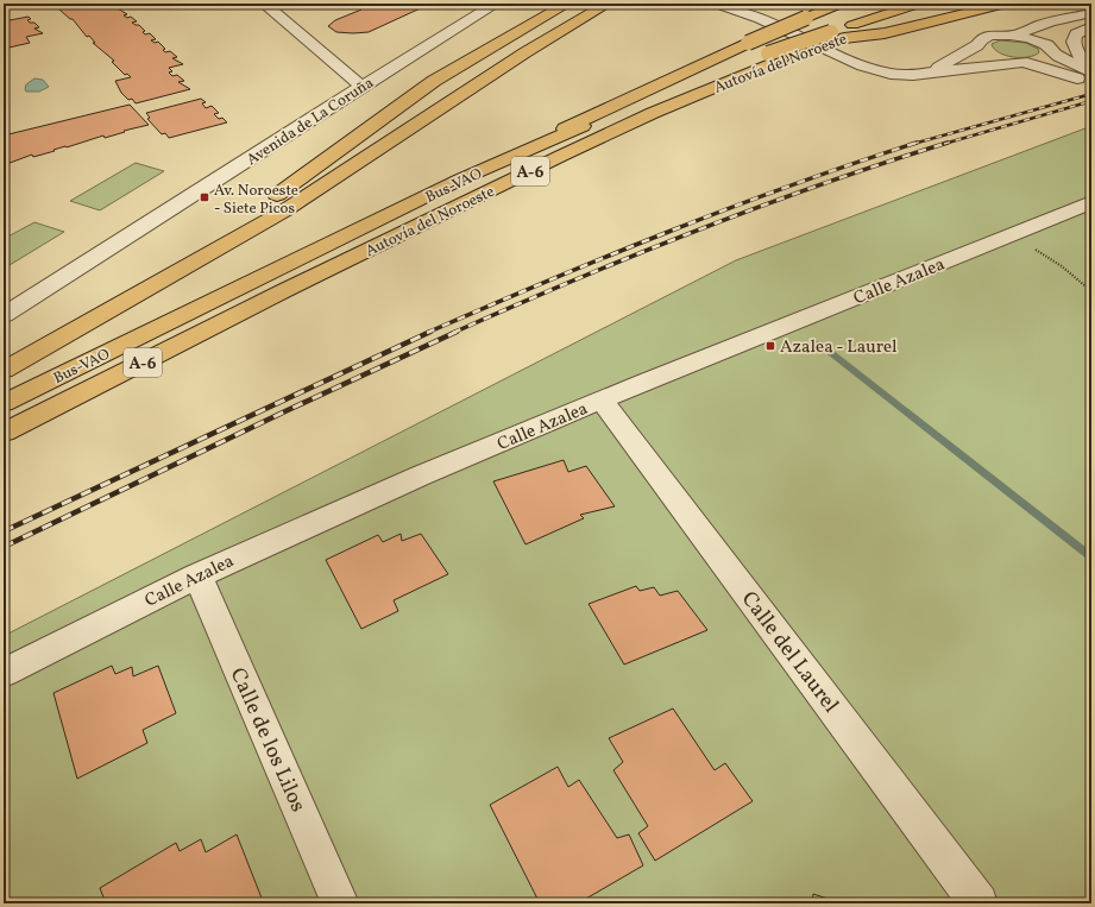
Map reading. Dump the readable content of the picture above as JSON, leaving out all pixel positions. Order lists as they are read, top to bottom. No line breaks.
{"streets":{"highway":["Autovía del Noroeste","A-6","Bus-VAO"],"street":["Avenida de La Coruña","Calle Azalea","Calle del Laurel","Calle de los Lilos"]},"crossings":[["Autovía del Noroeste","A-6"],["Autovía del Noroeste","Bus-VAO"],["Calle Azalea","Calle del Laurel"],["Calle Azalea","Calle de los Lilos"]],"places":{"transit":["Av. Noroeste - Siete Picos","Azalea - Laurel"]}}
